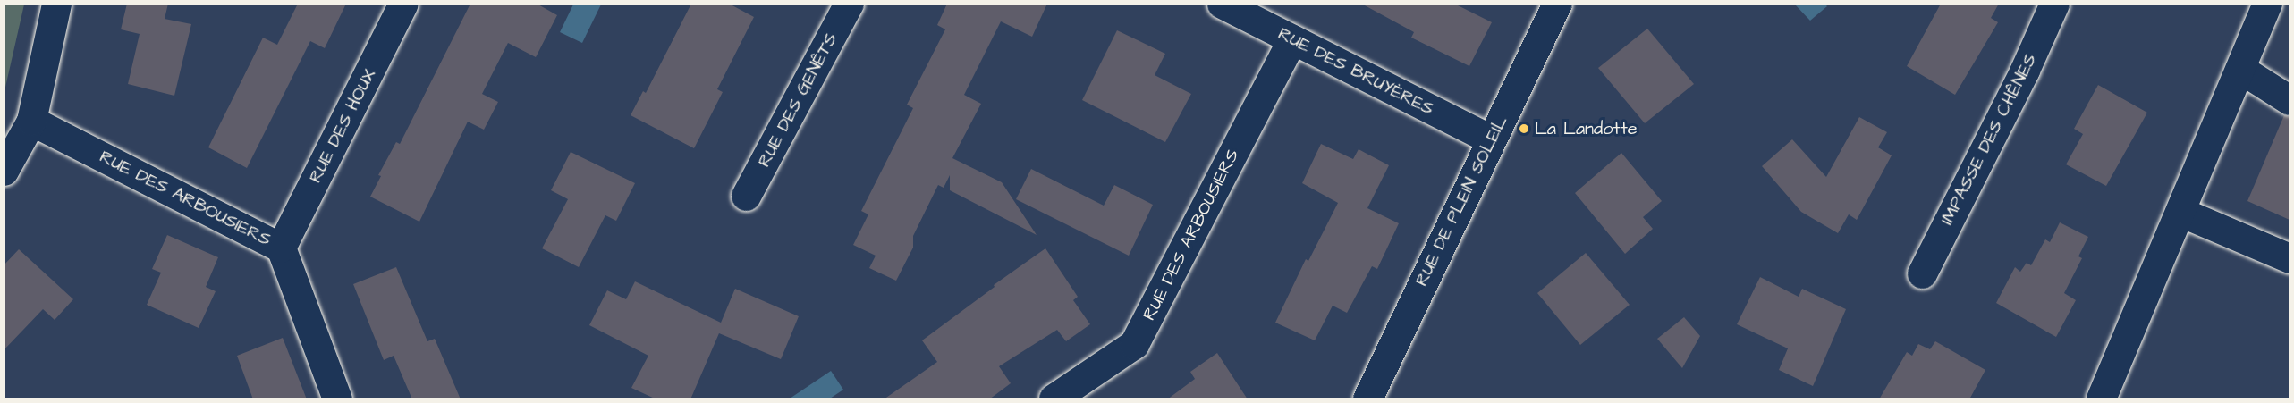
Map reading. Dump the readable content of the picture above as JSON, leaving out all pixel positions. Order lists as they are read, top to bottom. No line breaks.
{"streets":{"street":["RUE DES BRUYÈRES","RUE DES GENÊTS","RUE DES HOUX","IMPASSE DES CHÊNES","RUE DES ARBOUSIERS","RUE DE PLEIN SOLEIL"]},"crossings":[["RUE DES BRUYÈRES","RUE DES ARBOUSIERS"],["RUE DES BRUYÈRES","RUE DE PLEIN SOLEIL"],["RUE DES HOUX","RUE DES ARBOUSIERS"]],"places":["La Landotte"]}
